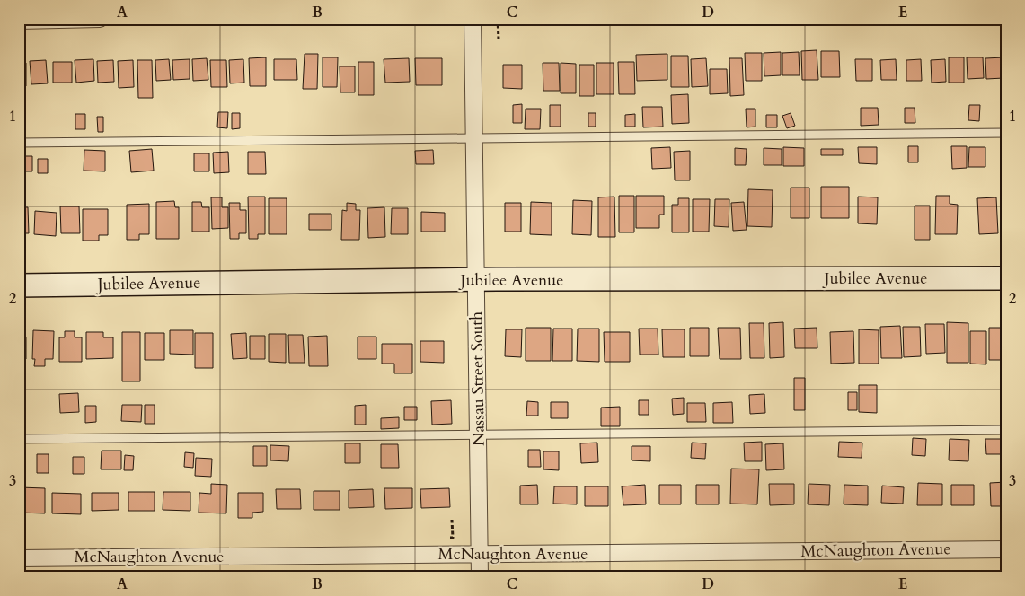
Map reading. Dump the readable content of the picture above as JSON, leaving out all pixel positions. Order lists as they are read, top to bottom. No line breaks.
{"streets":{"main road":["Jubilee Avenue"],"street":["Nassau Street South","McNaughton Avenue"]},"crossings":[["Jubilee Avenue","Nassau Street South"],["Nassau Street South","McNaughton Avenue"]],"grid":{"columns":["A","B","C","D","E"],"rows":["1","2","3"]}}
